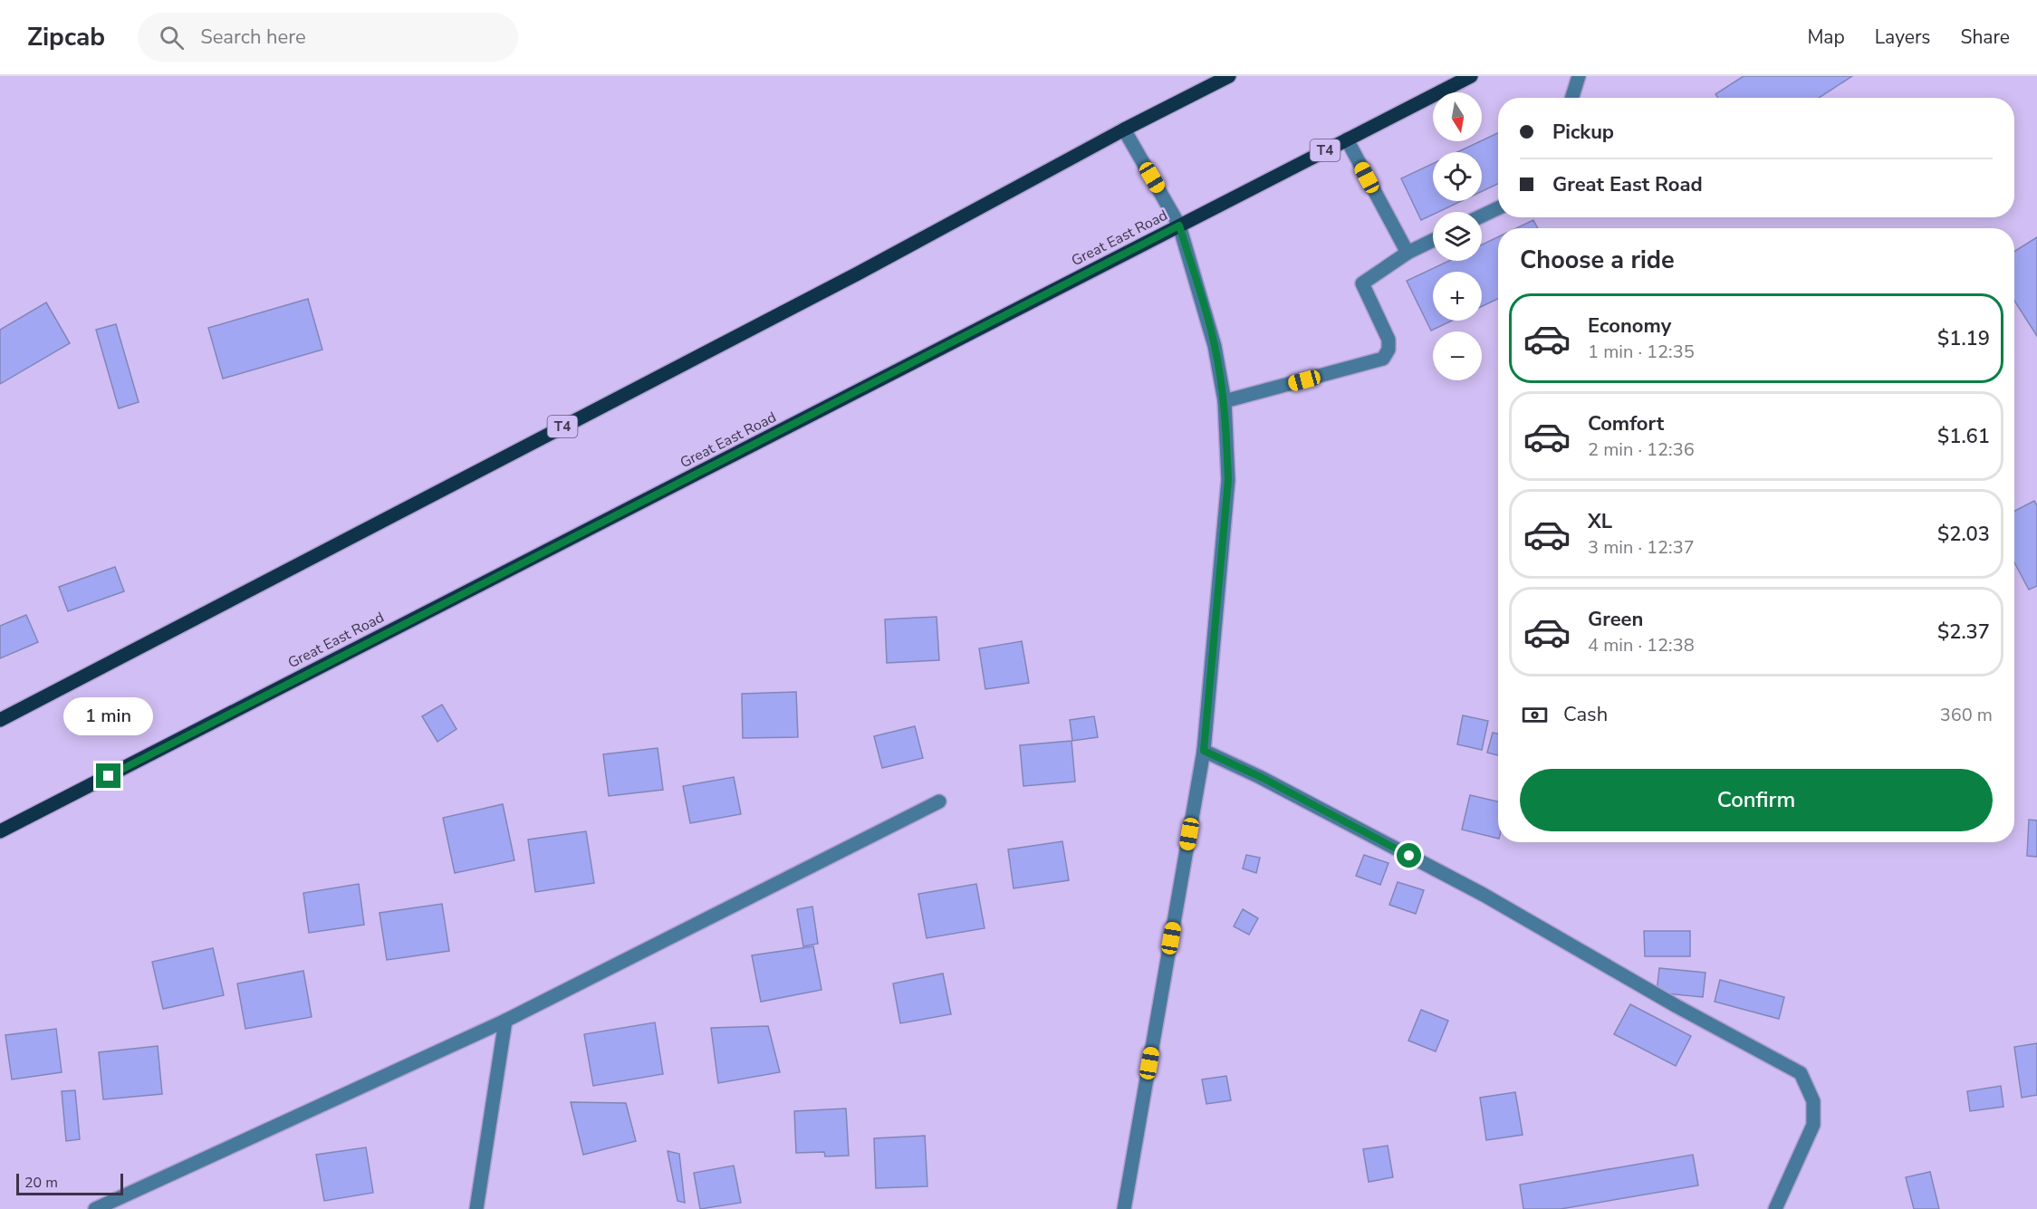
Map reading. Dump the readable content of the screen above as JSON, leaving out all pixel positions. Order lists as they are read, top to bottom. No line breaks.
{"streets":{"main road":["T4","Great East Road"]},"scale_bar":"20 m","north":"bottom","page":{"header":"Zipcab","search":"Search here","nav":["Map","Layers","Share"],"map_buttons":["+","−"],"banner":["Pickup","Great East Road"],"heading":"Choose a ride","list":[{"name":"Economy","note":"1 min · 12:35","value":"$1.19"},{"name":"Comfort","note":"2 min · 12:36","value":"$1.61"},{"name":"XL","note":"3 min · 12:37","value":"$2.03"},{"name":"Green","note":"4 min · 12:38","value":"$2.37"}],"pay":["Cash","360 m"],"bubble":"1 min","buttons":"Confirm","scale":"20 m"}}
